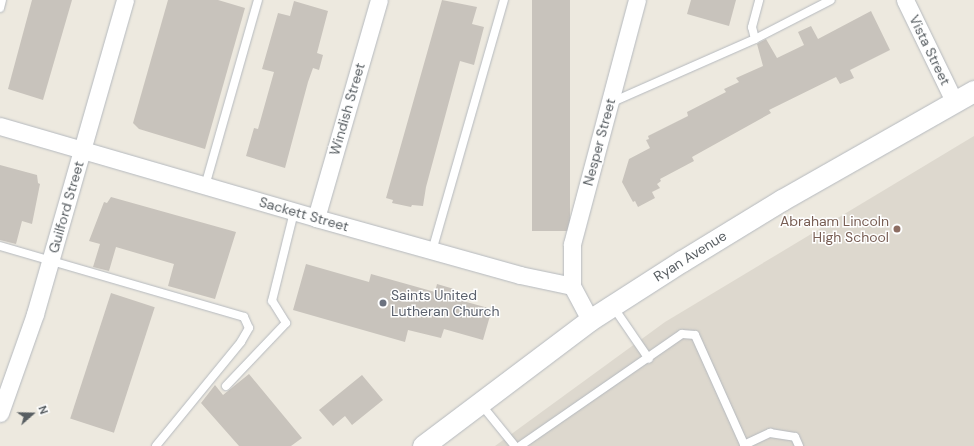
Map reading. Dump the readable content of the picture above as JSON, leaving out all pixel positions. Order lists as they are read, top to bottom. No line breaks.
{"streets":{"street":["Vista Street","Windish Street","Nesper Street","Guilford Street","Sackett Street","Ryan Avenue"]},"crossings":[["Vista Street","Ryan Avenue"],["Windish Street","Sackett Street"],["Nesper Street","Sackett Street"],["Guilford Street","Sackett Street"]],"places":["Abraham Lincoln High School","Saints United Lutheran Church"],"north":"right"}
